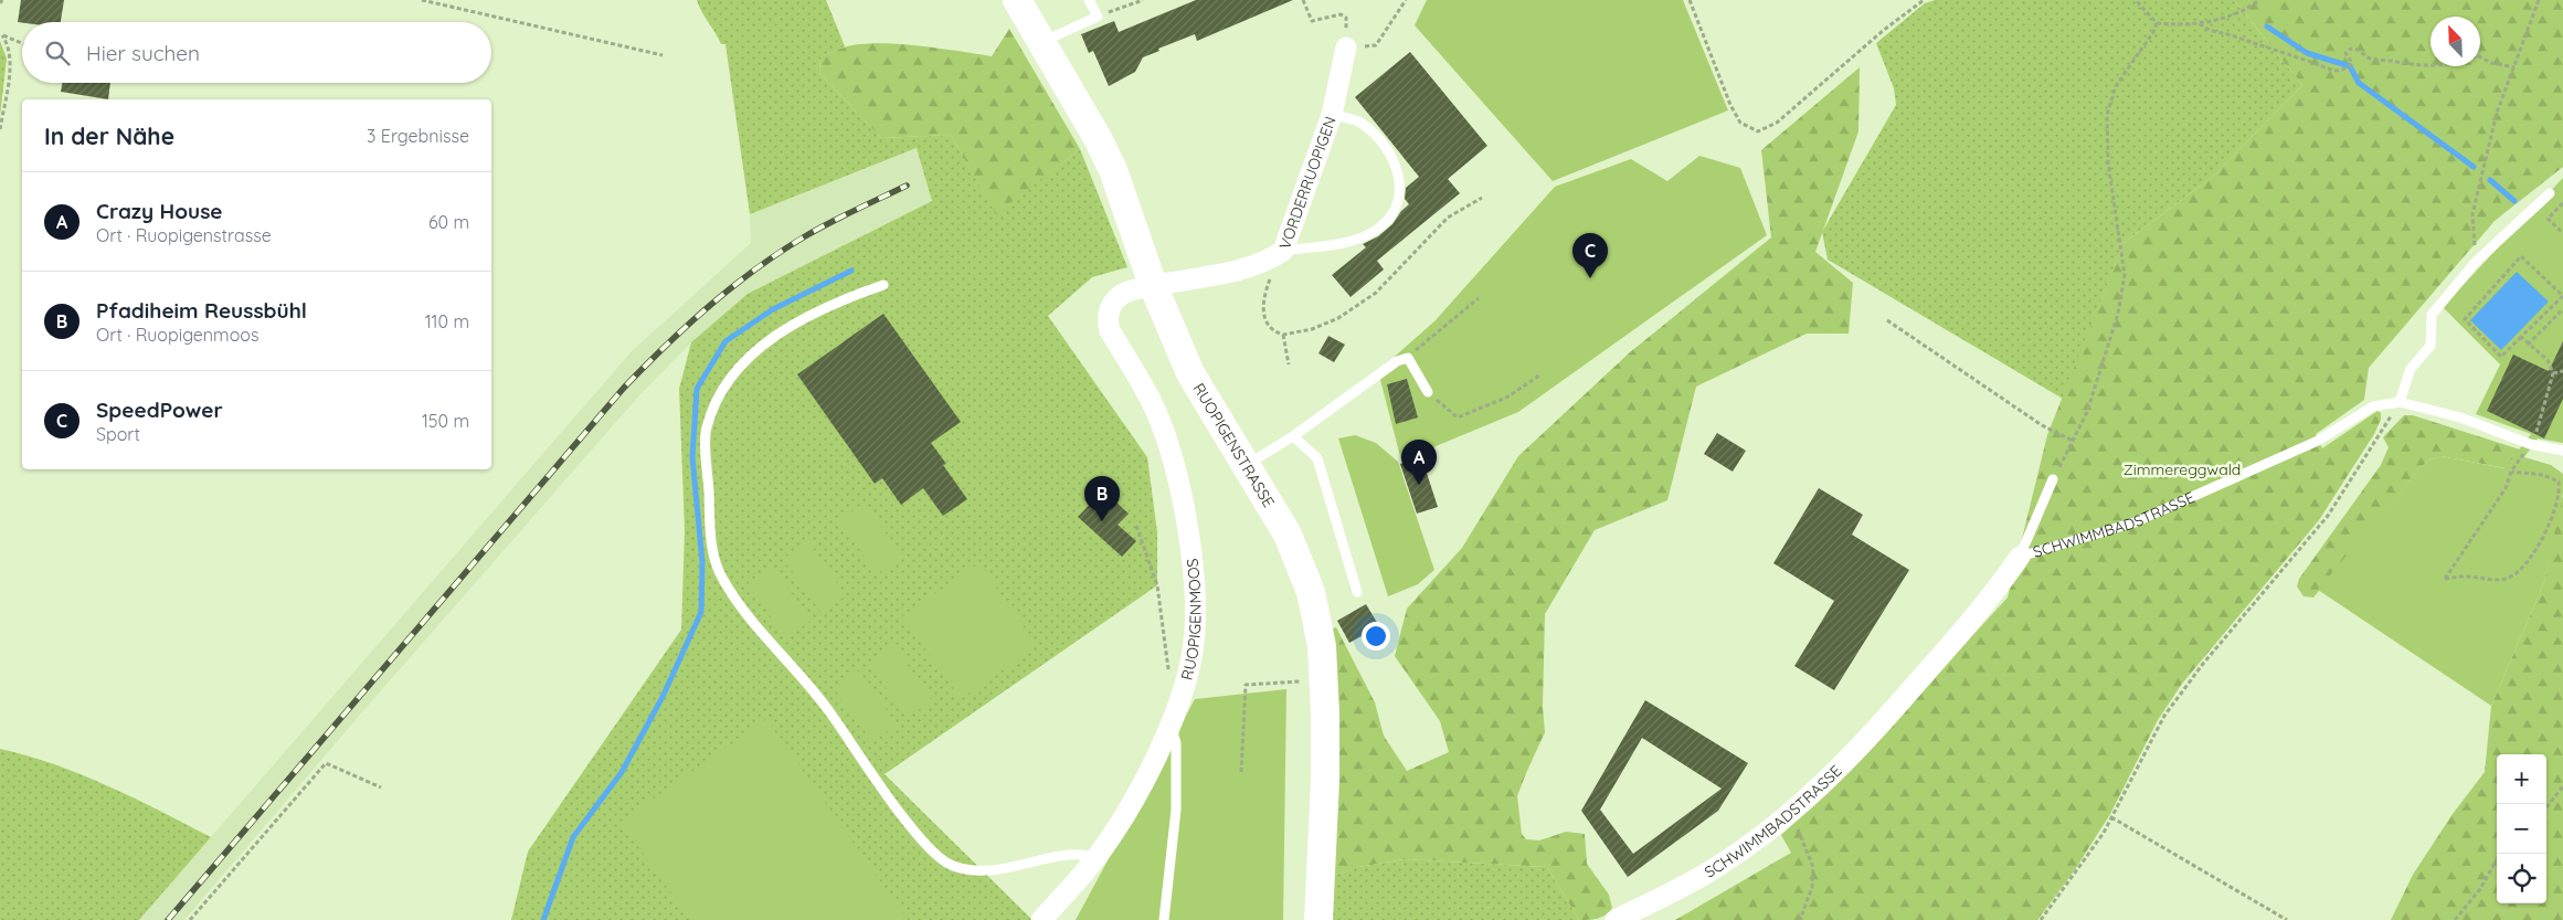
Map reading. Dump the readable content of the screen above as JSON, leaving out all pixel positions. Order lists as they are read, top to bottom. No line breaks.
{"streets":{"street":["VORDERRUOPIGEN","RUOPIGENSTRASSE","SCHWIMMBADSTRASSE","RUOPIGENMOOS"]},"crossings":[["VORDERRUOPIGEN","RUOPIGENSTRASSE"],["VORDERRUOPIGEN","RUOPIGENMOOS"],["RUOPIGENSTRASSE","RUOPIGENMOOS"]],"parks":["Zimmereggwald"],"north":"top left","page":{"search":"Hier suchen","heading":["In der Nähe","3 Ergebnisse"],"list":[{"mark":"A","name":"Crazy House","note":"Ort · Ruopigenstrasse","value":"60 m"},{"mark":"B","name":"Pfadiheim Reussbühl","note":"Ort · Ruopigenmoos","value":"110 m"},{"mark":"C","name":"SpeedPower","note":"Sport","value":"150 m"}],"pins":["C","A","B"],"map_buttons":["+","−"]}}
